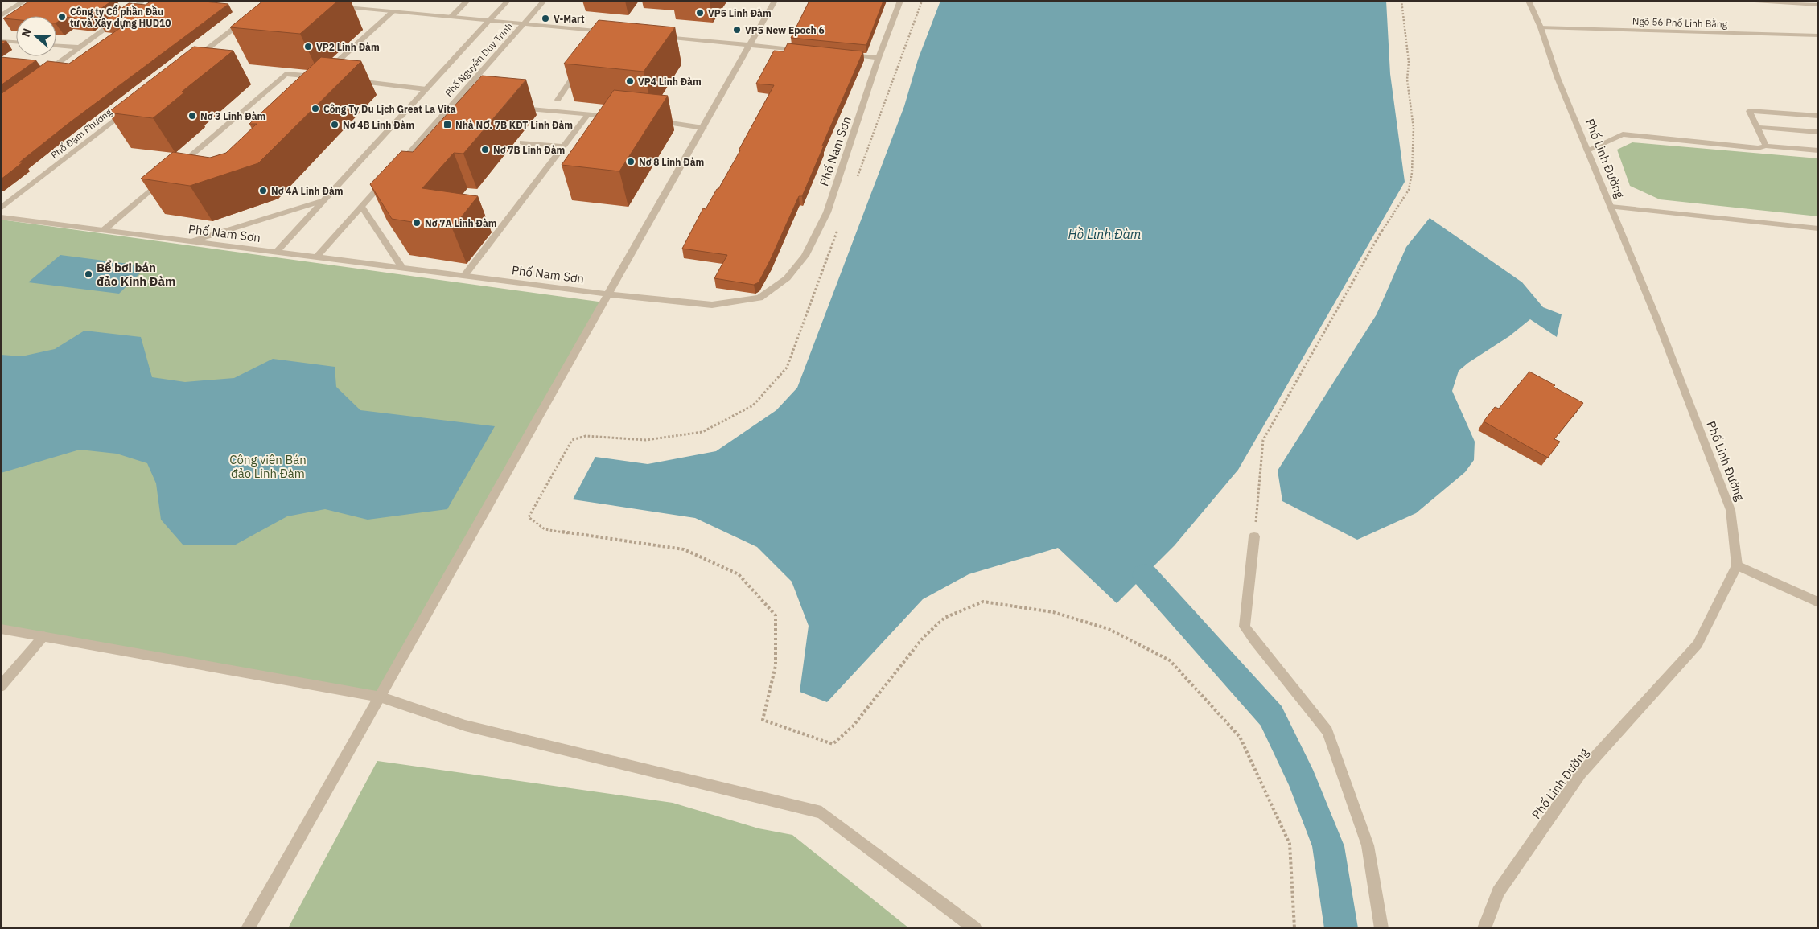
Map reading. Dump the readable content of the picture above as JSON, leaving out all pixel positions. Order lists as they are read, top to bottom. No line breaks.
{"streets":{"street":["Ngõ 56 Phố Linh Bằng","Phố Nguyễn Duy Trinh","Phố Đạm Phương","Phố Nam Sơn","Phố Linh Đường"]},"crossings":[["Ngõ 56 Phố Linh Bằng","Phố Linh Đường"],["Phố Nguyễn Duy Trinh","Phố Nam Sơn"]],"water":["Hồ Linh Đàm"],"parks":["Công viên Bán đảo Linh Đàm"],"places":{"other":["VP5 Linh Đàm","Công ty Cổ phần Đầu tư và Xây dựng HUD10","V-Mart","VP5 New Epoch 6","VP2 Linh Đàm","VP4 Linh Đàm","Công Ty Du Lịch Great La Vita","Nơ 3 Linh Đàm","Nơ 4B Linh Đàm","Nơ 7B Linh Đàm","Nơ 8 Linh Đàm","Nơ 4A Linh Đàm","Nơ 7A Linh Đàm","Bể bơi bán đảo Kinh Đàm"],"transit":["Nhà NƠ. 7B KĐT Linh Đàm"]},"north":"left"}
